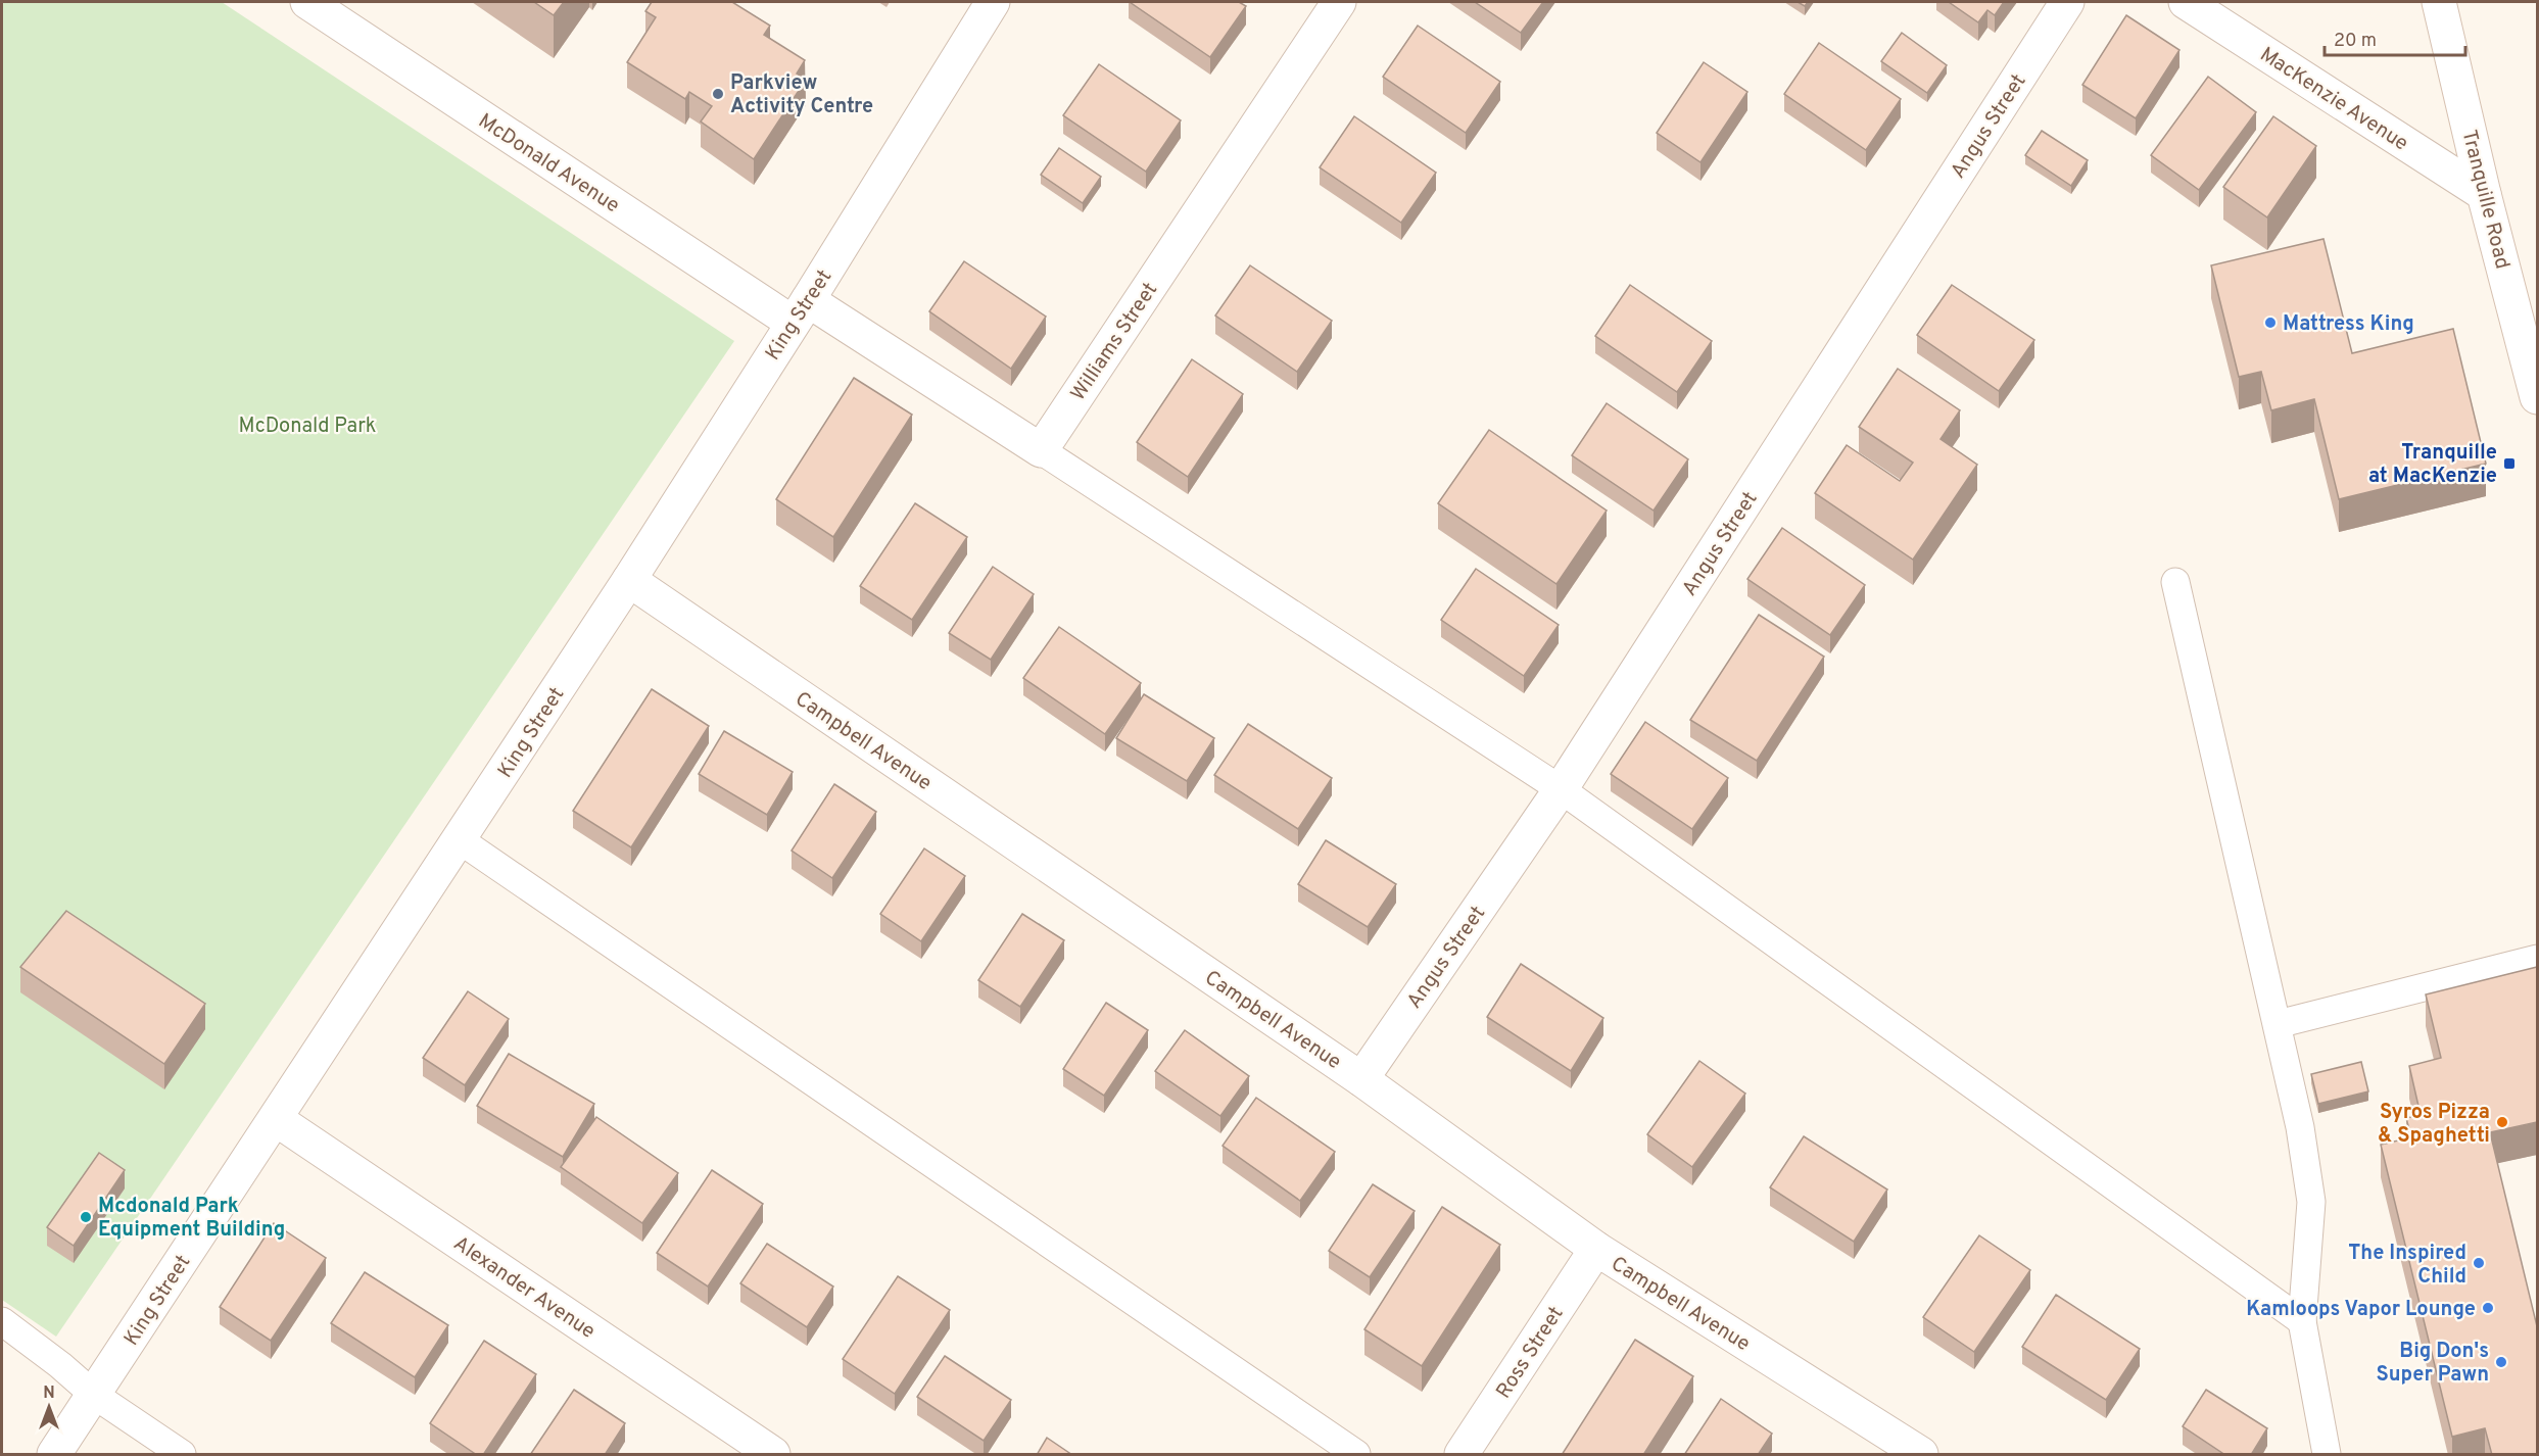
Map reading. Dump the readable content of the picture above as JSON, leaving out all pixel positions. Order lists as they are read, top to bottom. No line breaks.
{"streets":{"street":["MacKenzie Avenue","Angus Street","McDonald Avenue","Tranquille Road","King Street","Williams Street","Campbell Avenue","Alexander Avenue","Ross Street"]},"crossings":[["MacKenzie Avenue","Tranquille Road"],["Angus Street","Campbell Avenue"],["McDonald Avenue","King Street"],["King Street","Campbell Avenue"],["King Street","Alexander Avenue"],["Campbell Avenue","Ross Street"]],"parks":["McDonald Park"],"places":{"other":["Parkview Activity Centre","Mattress King","Syros Pizza & Spaghetti","Mcdonald Park Equipment Building","The Inspired Child","Kamloops Vapor Lounge","Big Don's Super Pawn"],"transit":["Tranquille at MacKenzie"]},"scale_bar":"20 m","north":"top"}
